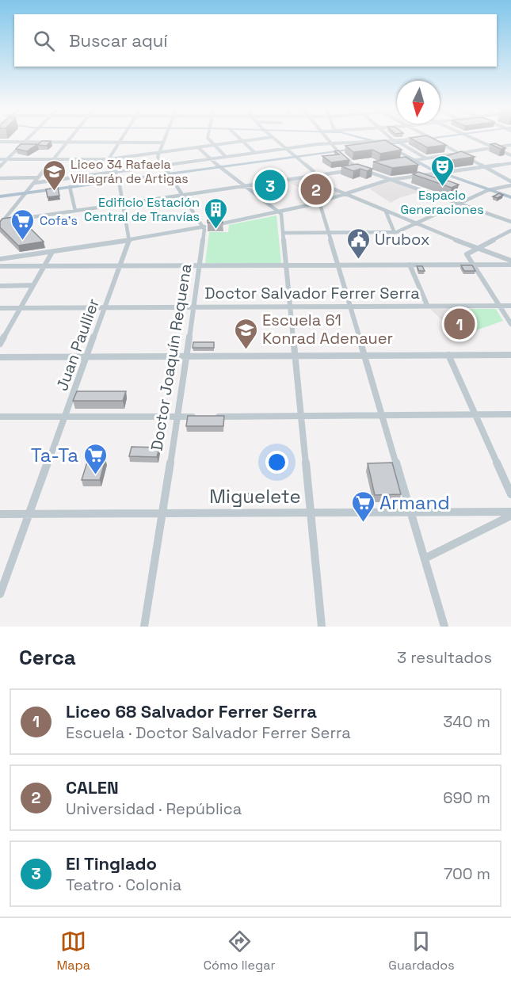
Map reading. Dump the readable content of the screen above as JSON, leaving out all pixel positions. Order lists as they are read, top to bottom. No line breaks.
{"streets":{"street":["Doctor Salvador Ferrer Serra","Juan Paullier","Doctor Joaquín Requena","Miguelete"]},"crossings":[["Doctor Salvador Ferrer Serra","Juan Paullier"],["Doctor Salvador Ferrer Serra","Doctor Joaquín Requena"],["Juan Paullier","Miguelete"],["Doctor Joaquín Requena","Miguelete"]],"places":{"theatre":["Espacio Generaciones"],"school or university":["Liceo 34 Rafaela Villagrán de Artigas","Escuela 61 Konrad Adenauer"],"building":["Edificio Estación Central de Tranvías"],"supermarket":["Cofa's","Ta-Ta","Armand"],"public building":["Urubox"]},"north":"bottom","page":{"search":"Buscar aquí","pins":["3","2","1"],"heading":["Cerca","3 resultados"],"list":[{"mark":"1","name":"Liceo 68 Salvador Ferrer Serra","note":"Escuela · Doctor Salvador Ferrer Serra","value":"340 m"},{"mark":"2","name":"CALEN","note":"Universidad · República","value":"690 m"},{"mark":"3","name":"El Tinglado","note":"Teatro · Colonia","value":"700 m"}],"nav":["Mapa","Cómo llegar","Guardados"]}}
